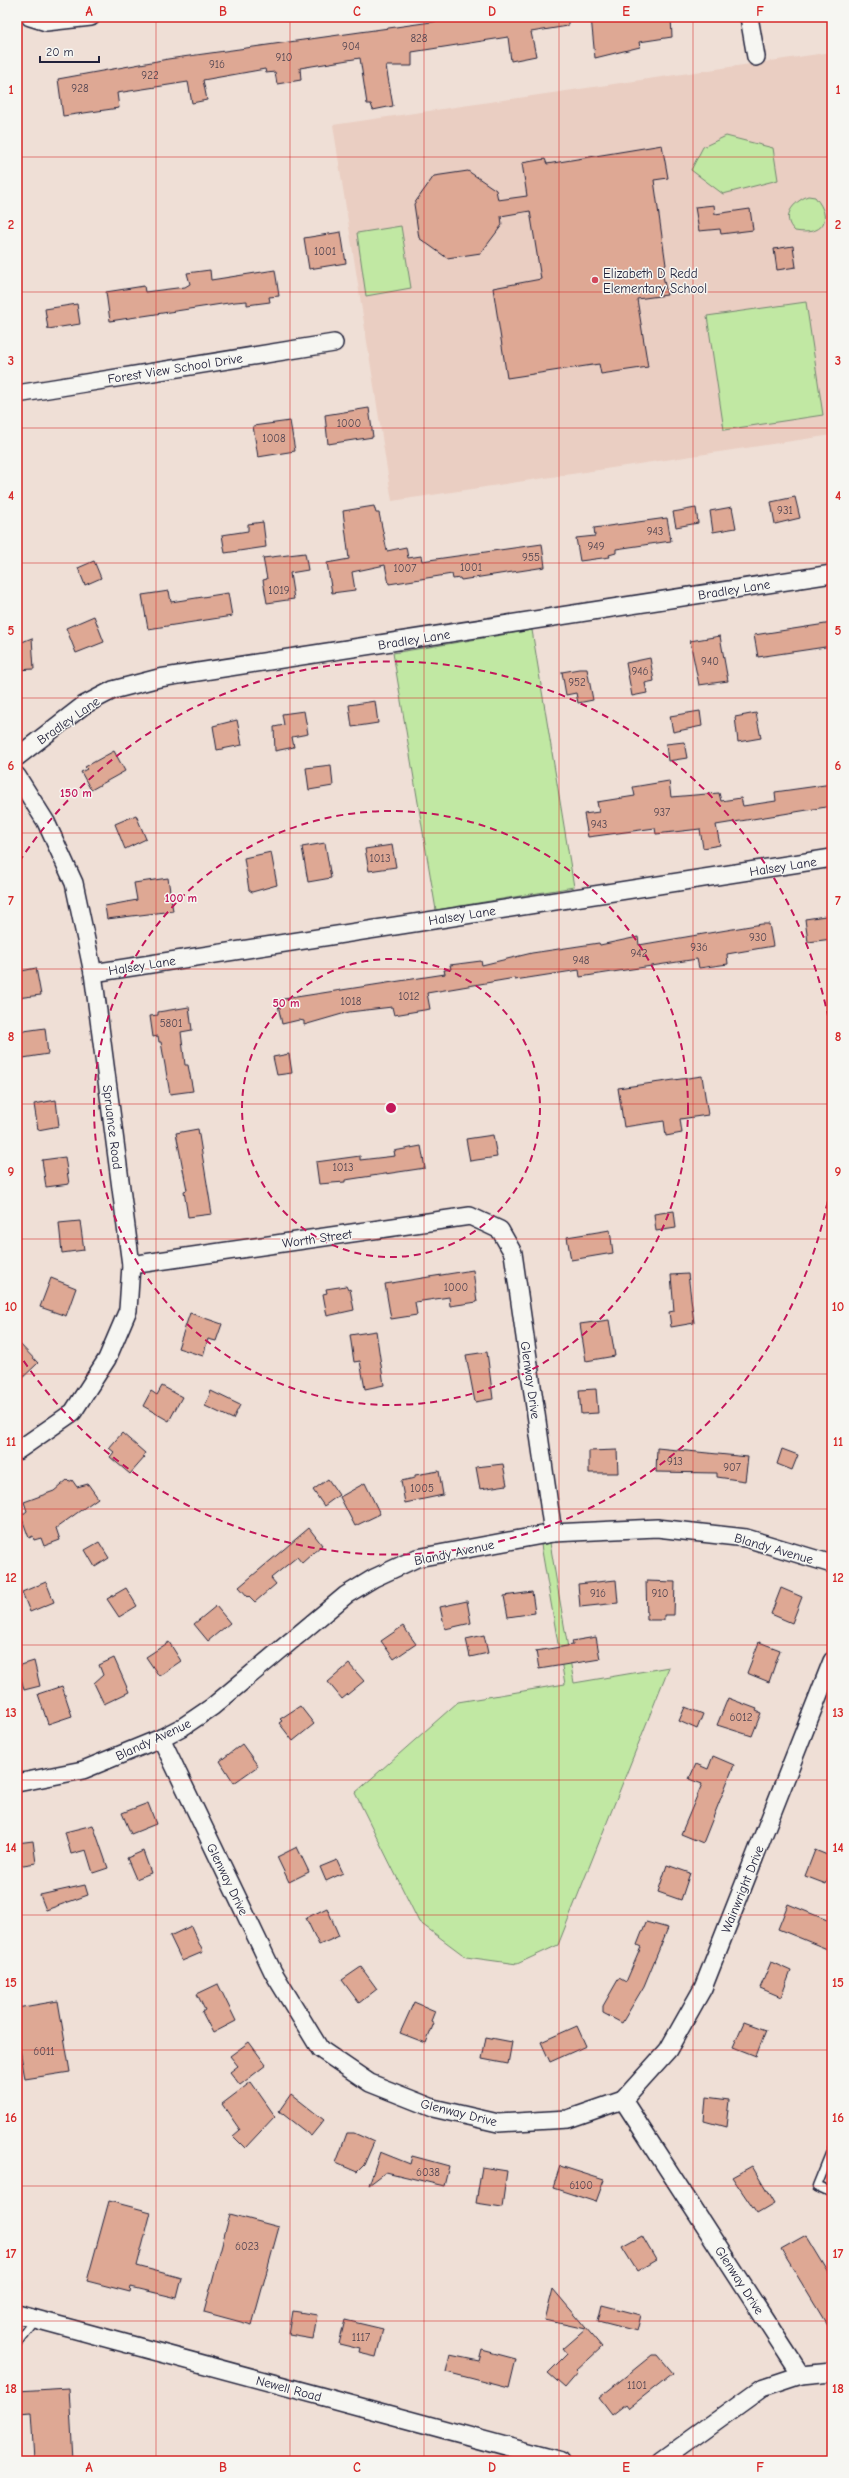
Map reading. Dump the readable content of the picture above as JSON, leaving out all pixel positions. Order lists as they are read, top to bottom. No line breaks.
{"streets":{"street":["Forest View School Drive","Bradley Lane","Halsey Lane","Spruance Road","Worth Street","Glenway Drive","Blandy Avenue","Wainwright Drive","Newell Road"]},"crossings":[["Halsey Lane","Spruance Road"],["Spruance Road","Worth Street"],["Worth Street","Glenway Drive"],["Glenway Drive","Blandy Avenue"],["Glenway Drive","Wainwright Drive"]],"places":["Elizabeth D Redd Elementary School"],"house_numbers":["828","904","910","916","922","928","1001","1000","1008","931","943","949","955","1001","1007","1019","940","946","952","937","943","1013","930","936","942","948","1012","1018","5801","1013","1000","913","907","1005","916","910","6012","6011","6038","6100","6023","1117","1101"],"scale_bar":"20 m","grid":{"columns":["A","B","C","D","E","F"],"rows":["1","2","3","4","5","6","7","8","9","10","11","12","13","14","15","16","17","18"]},"rings":["150 m","100 m","50 m"]}
